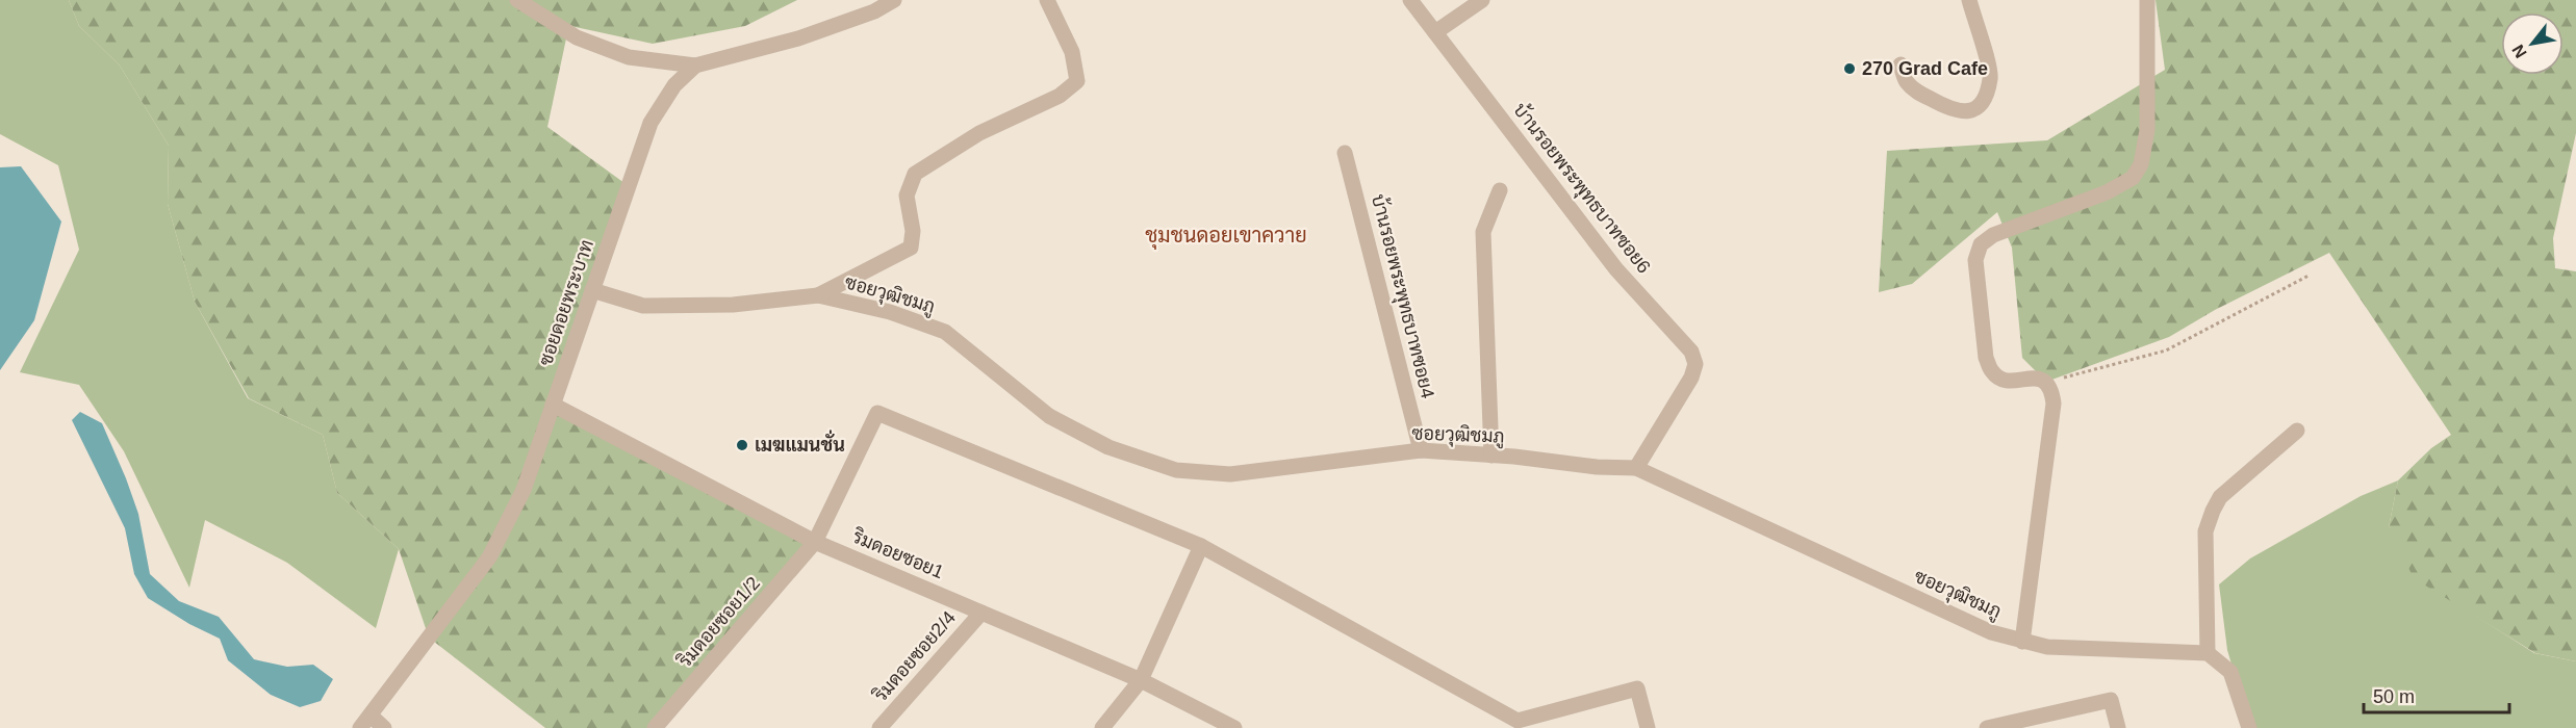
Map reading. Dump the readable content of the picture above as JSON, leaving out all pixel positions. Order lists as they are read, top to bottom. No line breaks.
{"streets":{"street":["บ้านรอยพระพุทธบาทซอย6","ซอยวุฒิชมภู","บ้านรอยพระพุทธบาทซอย4","ซอยดอยพระบาท","ริมดอยซอย1","ริมดอยซอย1/2","ริมดอยซอย2/4"]},"crossings":[["บ้านรอยพระพุทธบาทซอย6","ซอยวุฒิชมภู"],["ซอยวุฒิชมภู","บ้านรอยพระพุทธบาทซอย4"],["ซอยวุฒิชมภู","ซอยดอยพระบาท"],["ซอยดอยพระบาท","ริมดอยซอย1"],["ริมดอยซอย1","ริมดอยซอย1/2"],["ริมดอยซอย1","ริมดอยซอย2/4"]],"districts":["ชุมชนดอยเขาควาย"],"places":["270 Grad Cafe","เมฆแมนชั่น"],"scale_bar":"50 m","north":"bottom left"}
